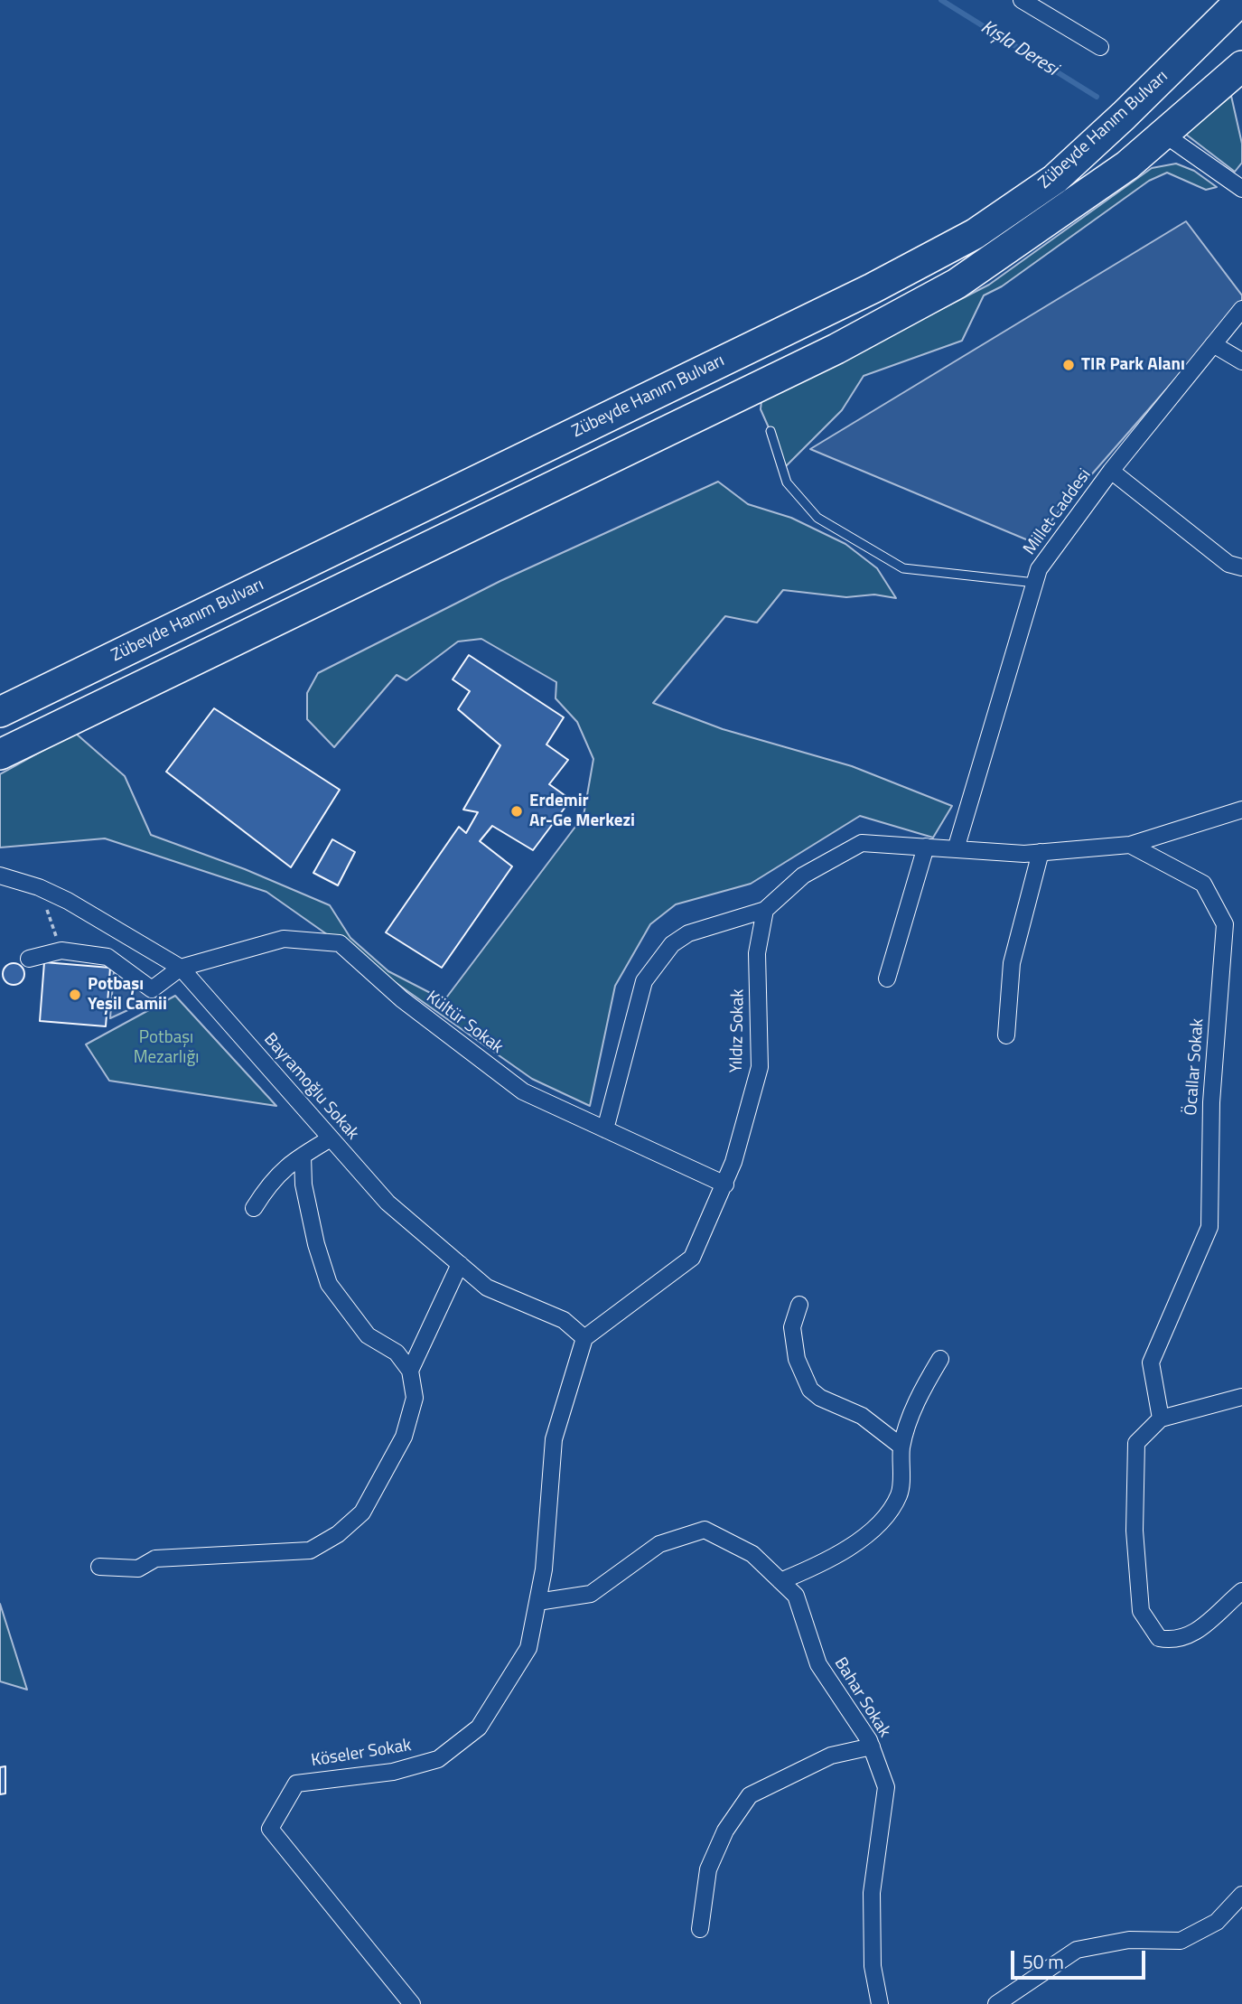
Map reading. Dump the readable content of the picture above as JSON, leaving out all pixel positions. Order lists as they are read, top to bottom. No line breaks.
{"streets":{"highway":["Zübeyde Hanım Bulvarı"],"street":["Millet Caddesi","Kültür Sokak","Yıldız Sokak","Öcallar Sokak","Bayramoğlu Sokak","Bahar Sokak","Köseler Sokak"]},"crossings":[["Kültür Sokak","Yıldız Sokak"],["Kültür Sokak","Bayramoğlu Sokak"],["Yıldız Sokak","Bayramoğlu Sokak"],["Yıldız Sokak","Köseler Sokak"],["Bayramoğlu Sokak","Köseler Sokak"],["Bahar Sokak","Köseler Sokak"]],"water":["Kışla Deresi"],"parks":["Potbaşı Mezarlığı"],"places":["TIR Park Alanı","Erdemir Ar-Ge Merkezi","Potbaşı Yeşil Camii"],"scale_bar":"50 m"}
